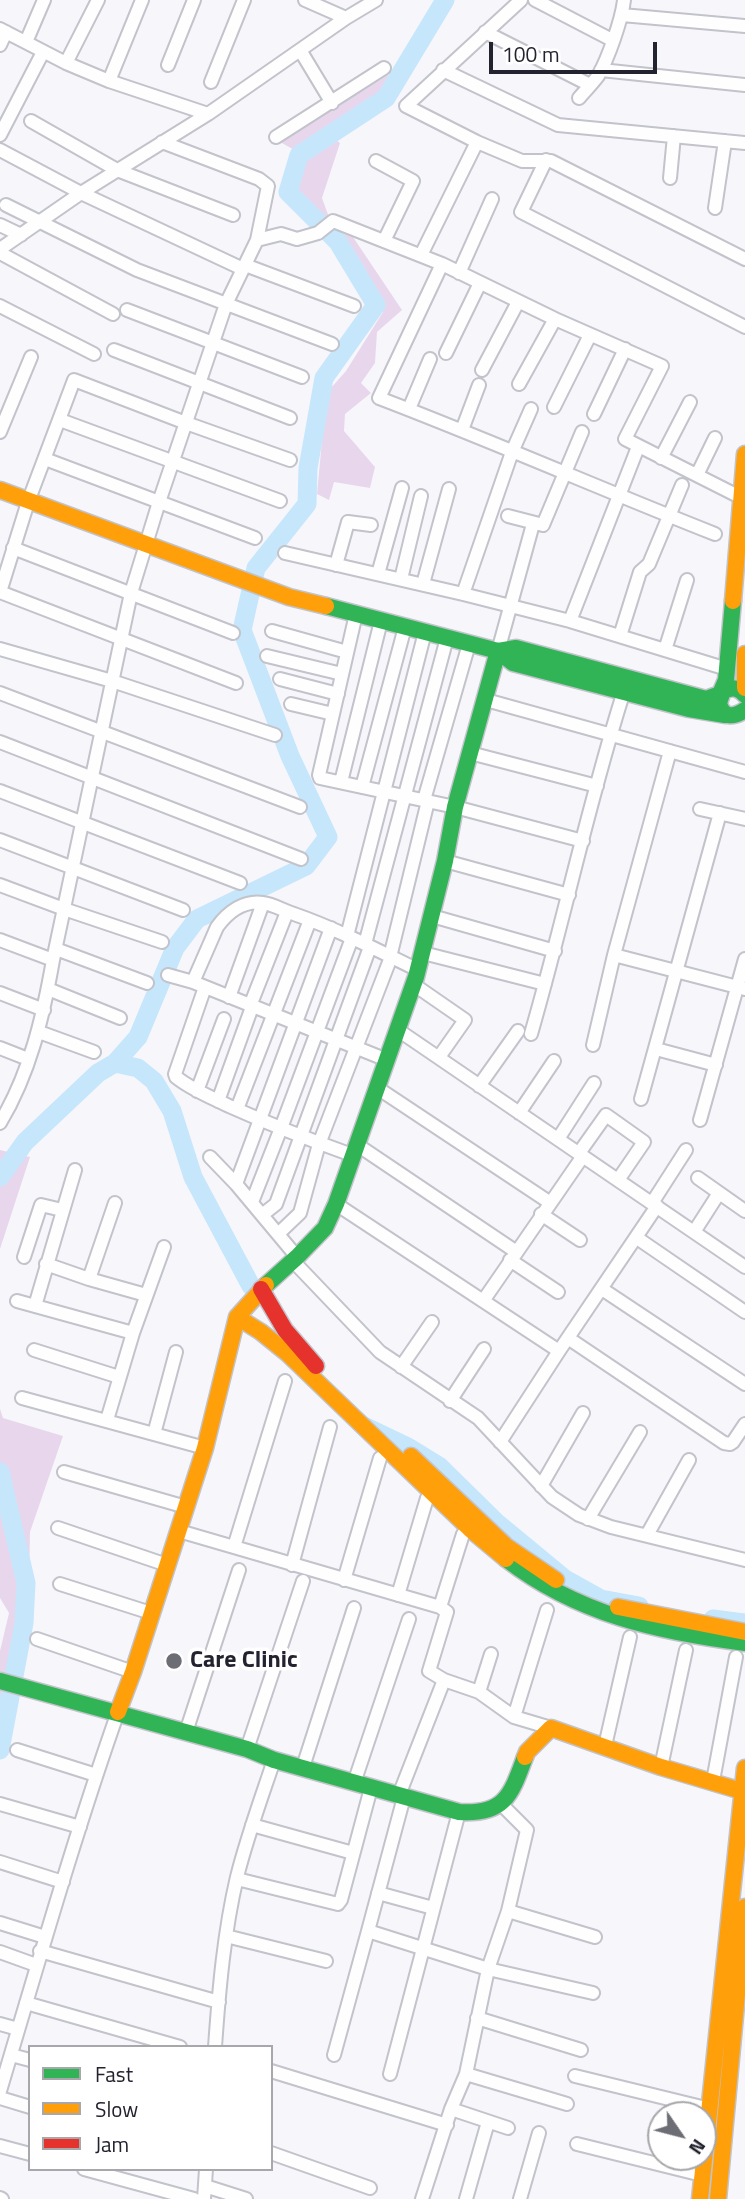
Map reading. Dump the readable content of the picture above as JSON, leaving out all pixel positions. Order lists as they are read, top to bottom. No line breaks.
{"places":["Care Clinic"],"legend":["Fast","Slow","Jam"],"scale_bar":"100 m","north":"bottom right"}
